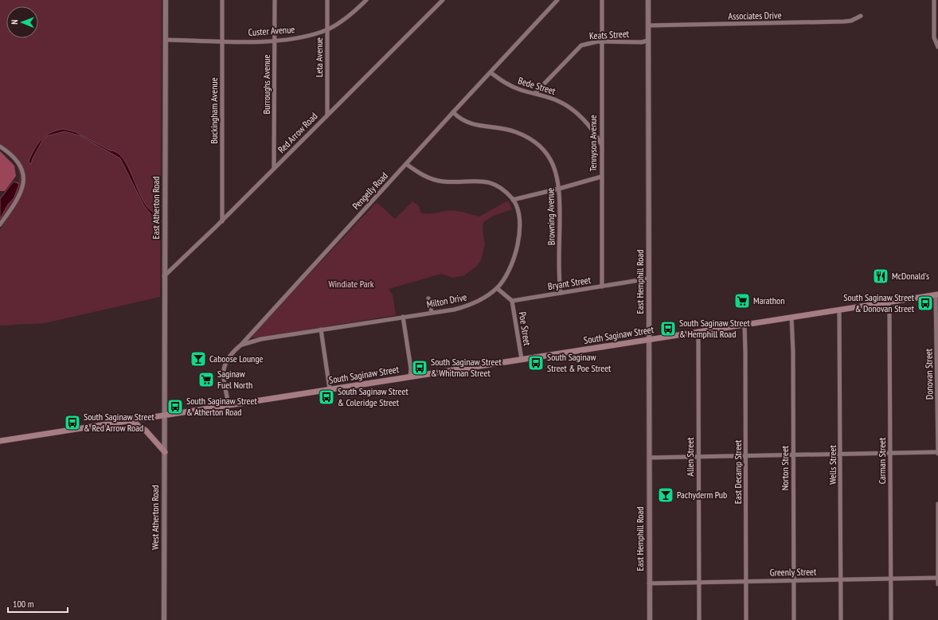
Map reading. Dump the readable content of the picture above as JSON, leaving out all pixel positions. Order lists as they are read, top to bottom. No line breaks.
{"streets":{"main road":["South Saginaw Street"],"street":["Associates Drive","Custer Avenue","Keats Street","Leta Avenue","Burroughs Avenue","Bede Street","Buckingham Avenue","Red Arrow Road","Tennyson Avenue","Pengelly Road","East Atherton Road","Browning Avenue","East Hemphill Road","Bryant Street","Milton Drive","Poe Street","Donovan Street","Allen Street","Carman Street","Wells Street","Norton Street","East Decamp Street","West Atherton Road","Greenly Street"]},"crossings":[["Associates Drive","East Hemphill Road"],["Custer Avenue","Leta Avenue"],["Custer Avenue","Burroughs Avenue"],["Custer Avenue","Buckingham Avenue"],["Custer Avenue","East Atherton Road"],["Keats Street","Bede Street"],["Keats Street","Tennyson Avenue"],["Keats Street","East Hemphill Road"],["Leta Avenue","Red Arrow Road"],["Burroughs Avenue","Red Arrow Road"],["Bede Street","Tennyson Avenue"],["Bede Street","Pengelly Road"],["Buckingham Avenue","Red Arrow Road"],["Red Arrow Road","East Atherton Road"],["Tennyson Avenue","Bryant Street"],["Pengelly Road","Browning Avenue"],["Pengelly Road","Milton Drive"],["Pengelly Road","South Saginaw Street"],["East Atherton Road","South Saginaw Street"],["East Atherton Road","West Atherton Road"],["Browning Avenue","Bryant Street"],["East Hemphill Road","Bryant Street"],["East Hemphill Road","South Saginaw Street"],["East Hemphill Road","Greenly Street"],["Bryant Street","Poe Street"],["Poe Street","South Saginaw Street"],["South Saginaw Street","Donovan Street"],["South Saginaw Street","Allen Street"],["South Saginaw Street","Carman Street"],["South Saginaw Street","Wells Street"],["South Saginaw Street","Norton Street"],["South Saginaw Street","East Decamp Street"],["South Saginaw Street","West Atherton Road"],["Allen Street","Greenly Street"],["Carman Street","Greenly Street"],["Wells Street","Greenly Street"],["Norton Street","Greenly Street"],["East Decamp Street","Greenly Street"]],"parks":["Windiate Park"],"places":{"restaurant":["McDonald's"],"supermarket":["Marathon","Saginaw Fuel North"],"bus stop":["South Saginaw Street & Donovan Street","South Saginaw Street & Hemphill Road","South Saginaw Street & Poe Street","South Saginaw Street & Whitman Street","South Saginaw Street & Coleridge Street","South Saginaw Street & Atherton Road","South Saginaw Street & Red Arrow Road"],"bar":["Caboose Lounge","Pachyderm Pub"]},"scale_bar":"100 m","north":"left"}
